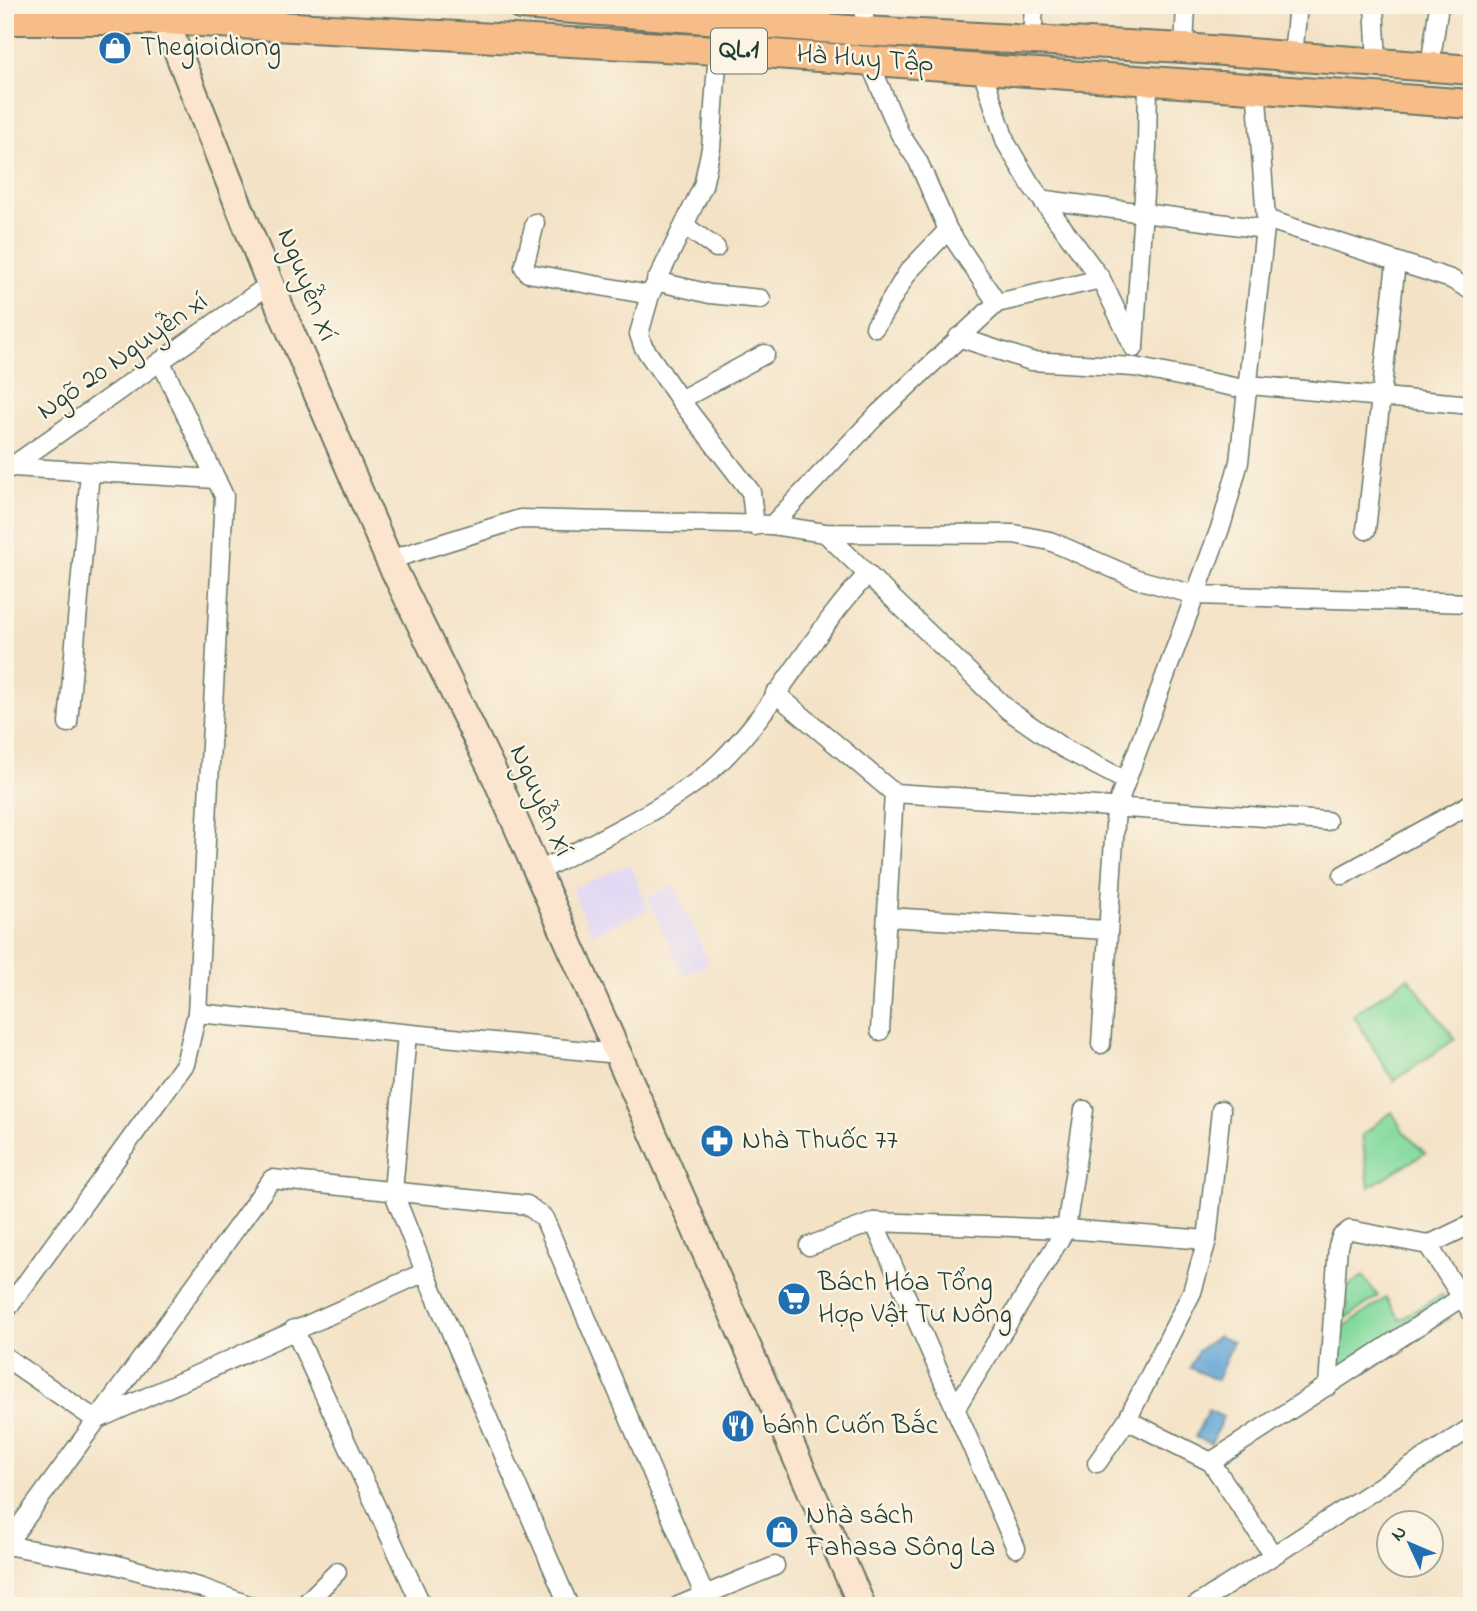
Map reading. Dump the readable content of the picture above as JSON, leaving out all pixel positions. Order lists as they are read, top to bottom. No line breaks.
{"streets":{"main road":["QL.1","Hà Huy Tập"],"street":["Nguyễn Xí","Ngõ 20 Nguyễn xí"]},"crossings":[["Hà Huy Tập","Nguyễn Xí"],["Nguyễn Xí","Ngõ 20 Nguyễn xí"]],"places":{"shop":["Thegioidiong","Nhà sách Fahasa Sông La"],"pharmacy":["Nhà Thuốc 77"],"supermarket":["Bách Hóa Tổng Hợp Vật Tư Nông"],"restaurant":["bánh Cuốn Bắc"]},"north":"top left"}
